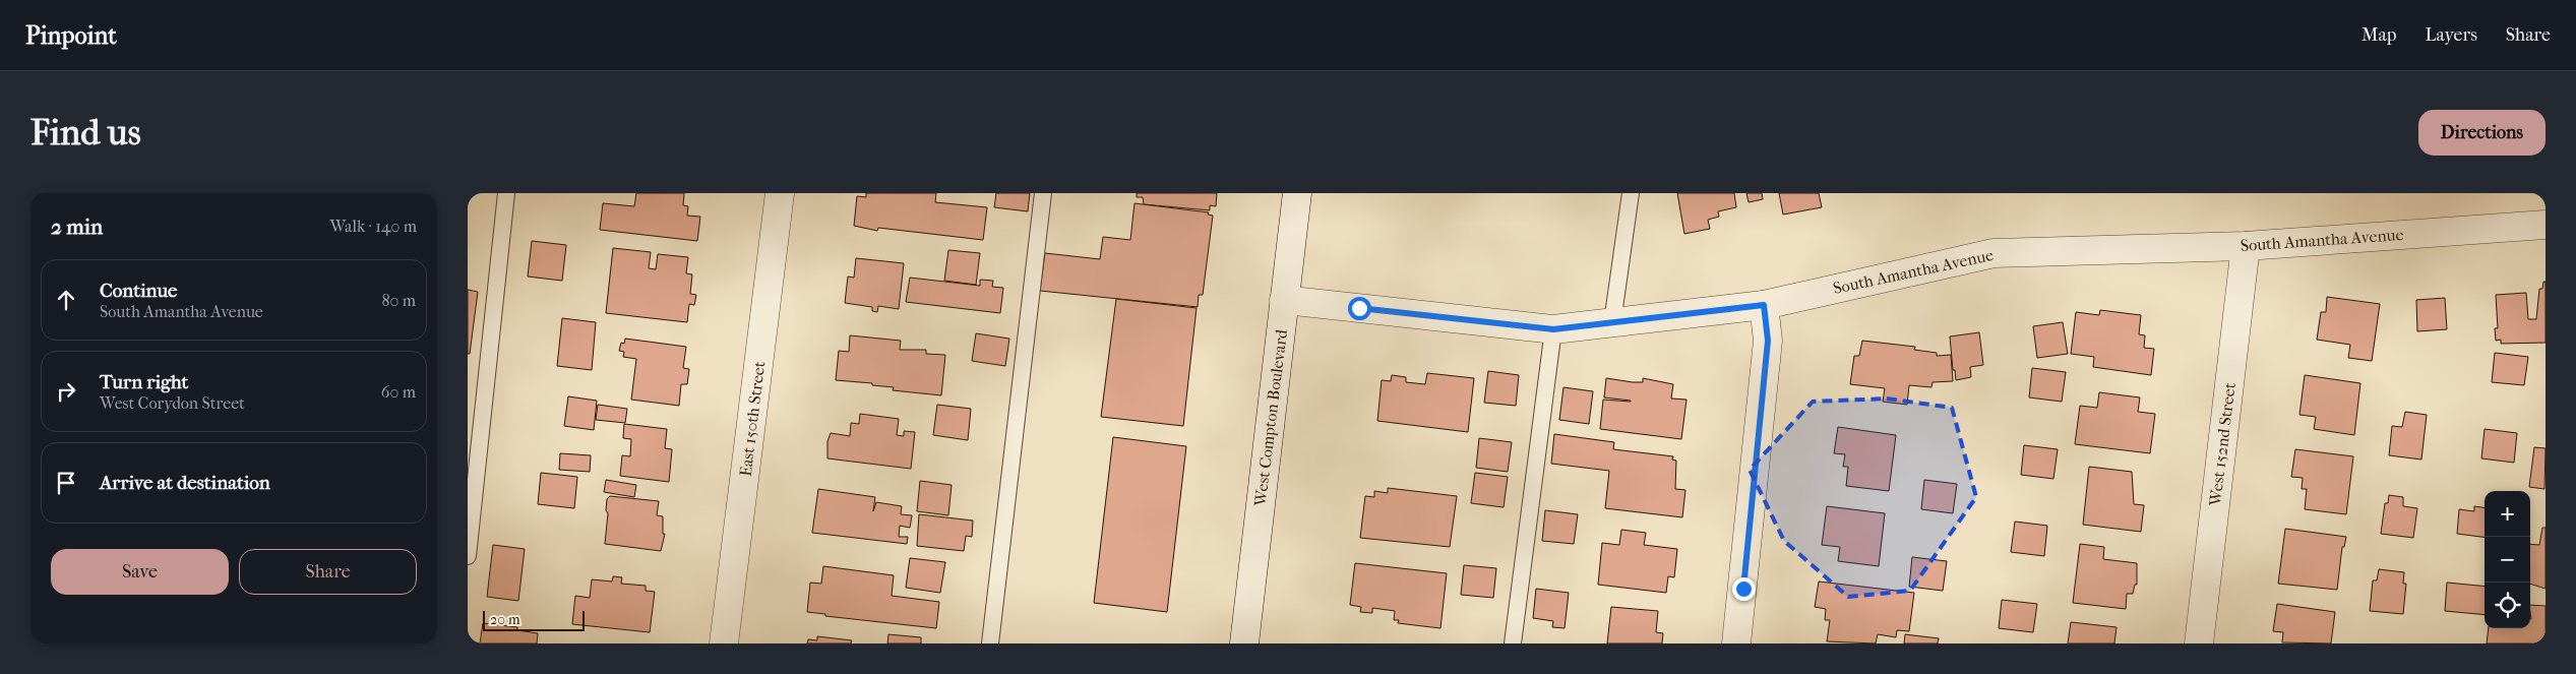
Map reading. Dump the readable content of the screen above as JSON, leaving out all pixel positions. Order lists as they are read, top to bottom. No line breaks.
{"streets":{"street":["South Amantha Avenue","West Compton Boulevard","East 150th Street","West 152nd Street"]},"crossings":[["South Amantha Avenue","West Compton Boulevard"],["South Amantha Avenue","West 152nd Street"]],"scale_bar":"20 m","page":{"header":"Pinpoint","nav":["Map","Layers","Share"],"buttons":["Directions",["Save","Share"]],"title":"Find us","heading":["2 min","Walk · 140 m"],"list":[["Continue","South Amantha Avenue","80 m"],["Turn right","West Corydon Street","60 m"],"Arrive at destination"],"map_buttons":["+","−"],"scale":"20 m"}}
